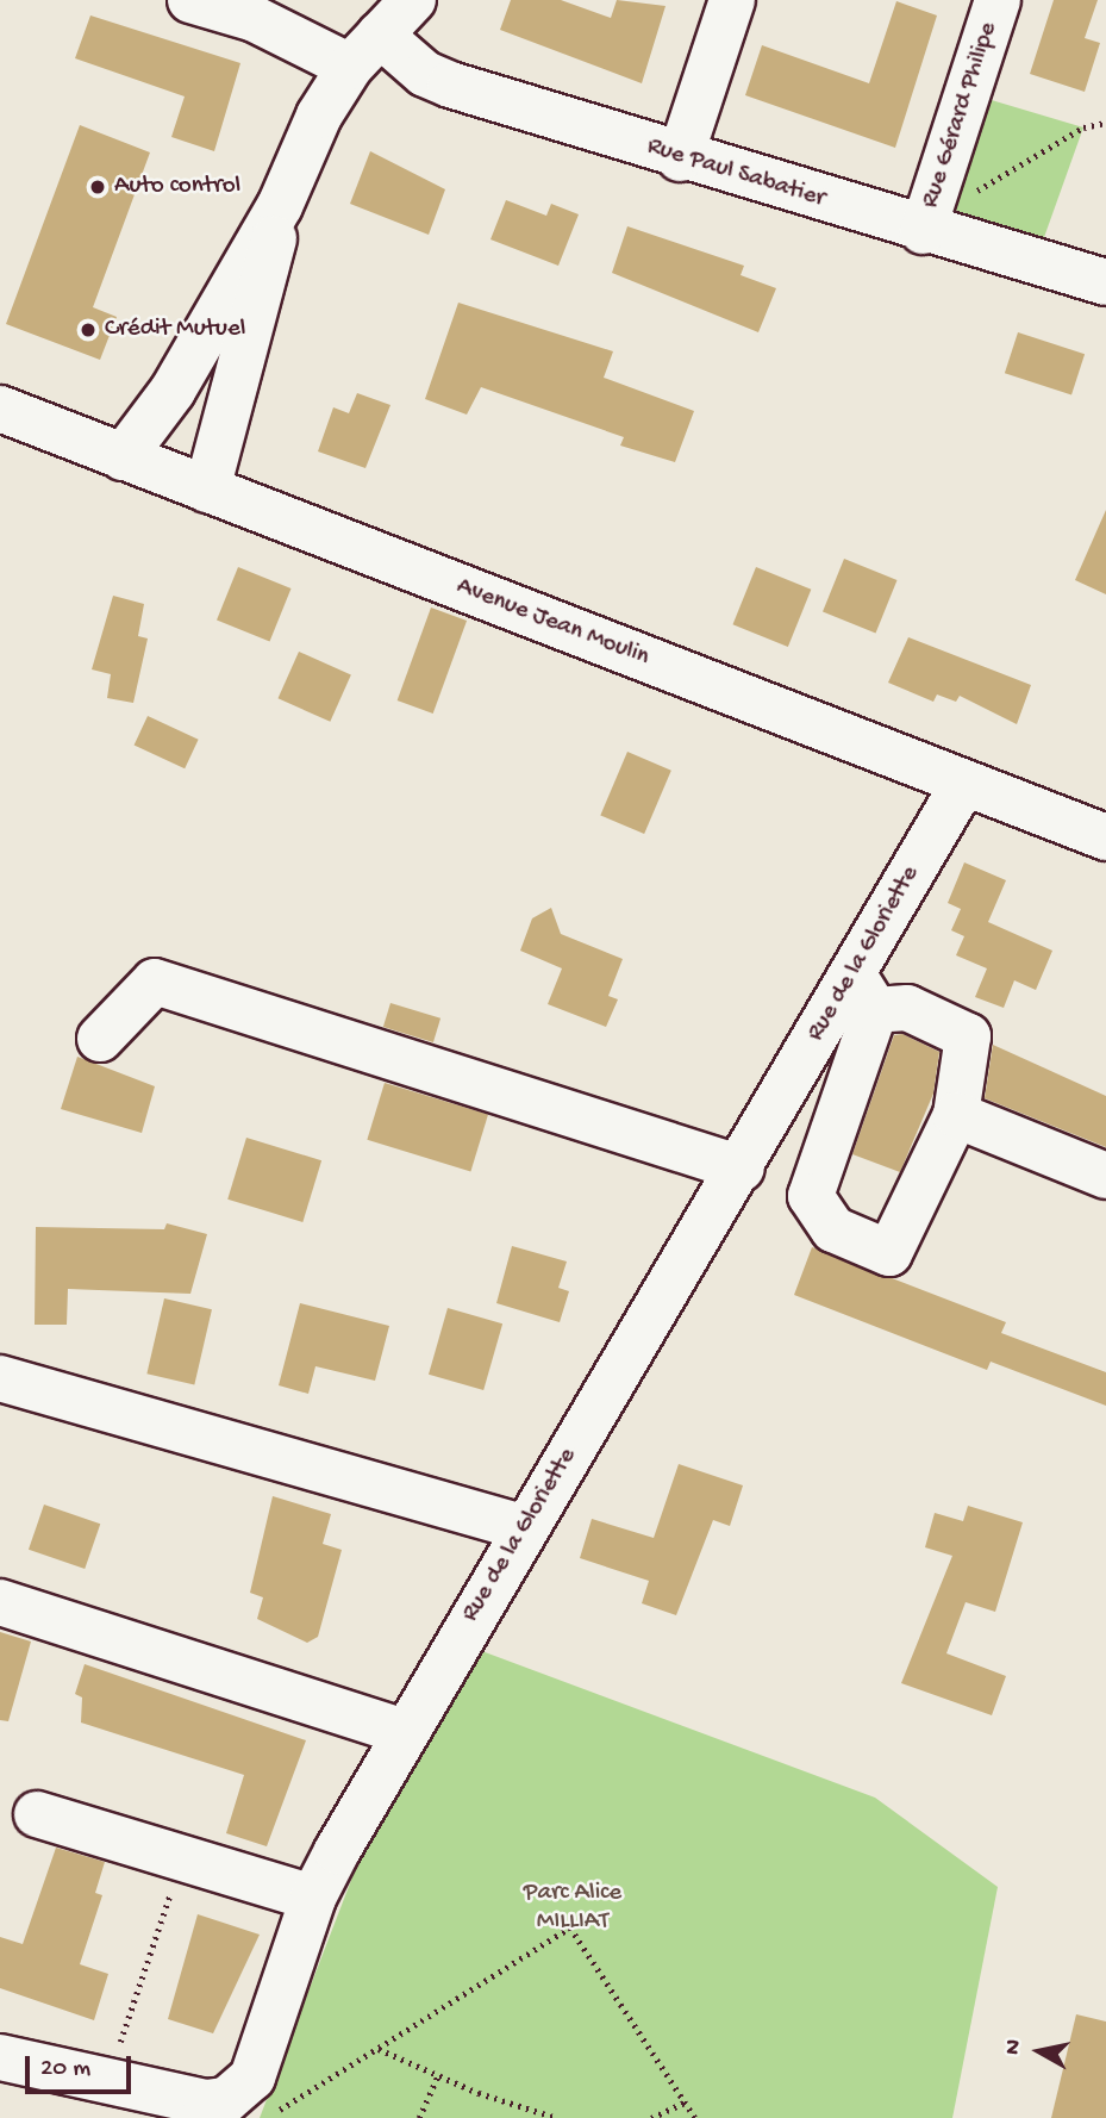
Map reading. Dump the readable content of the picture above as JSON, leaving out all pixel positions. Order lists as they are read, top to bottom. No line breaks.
{"streets":{"street":["Rue Gérard Philipe","Rue Paul Sabatier","Avenue Jean Moulin","Rue de la Gloriette"]},"crossings":[["Rue Gérard Philipe","Rue Paul Sabatier"],["Avenue Jean Moulin","Rue de la Gloriette"]],"parks":["Parc Alice MILLIAT"],"places":["Auto control","Crédit Mutuel"],"scale_bar":"20 m","north":"left"}
